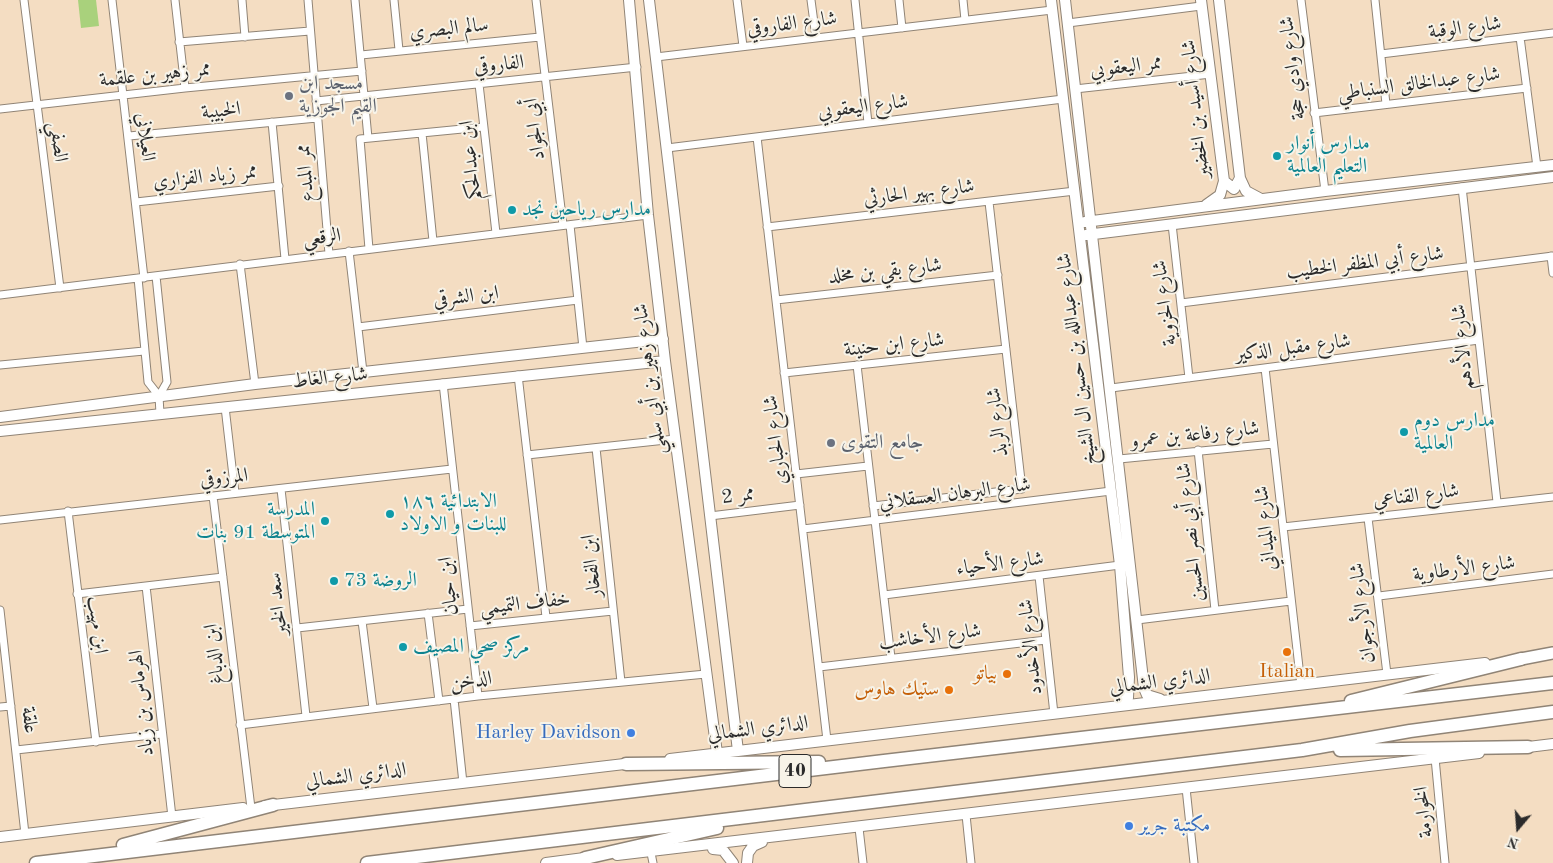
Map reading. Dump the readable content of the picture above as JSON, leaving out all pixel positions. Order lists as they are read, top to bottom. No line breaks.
{"streets":{"highway":["40"],"street":["شارع الفاروقي","شارع الوقبة","سالم البصري","الفاروقي","ممر اليعقوبي","شارع وادي حجة","ممر زهير بن علقمة","شارع عبدالخالق السنباطي","شارع اليعقوبي","شارع أسيد بن الخضير","الخبيبة","أبي الجواد","العيلاني","الصفي","ابن عبدالحكم","ممر المبدع","ممر زياد الفزاري","شارع بهير الحارثي","الرقعي","شارع أبي المظفر الخطيب","شارع بقي بن مخلد","ابن الشرقي","شارع الحزوية","شارع ابن حنينة","شارع الأدهم","شارع مقبل الذكير","شارع عبدالله بن حسين ال الشيخ","شارع الغاط","شارع زهير بن أبي سلمي","شارع الربذ","شارع رفاعة بن عمرو","شارع الحباري","المرزوقي","شارع البرهان العسقلاني","ممر 2","شارع القناعي","شارع الميداني","شارع أبي نصر الحسين","شارع الأحياء","ابن الفخار","شارع الأرطاوية","ابن حيان","سعد الخير","خفاف التميمي","شارع الأرجوان","ابن مهيب","شارع الأخاشب","شارع الأخدود","ابن الدباغ","الدخن","الدائري الشمالي","الهرماس بن زياد","علقة","الخوارمة"]},"crossings":[["شارع الفاروقي","شارع عبدالله بن حسين ال الشيخ"],["سالم البصري","أبي الجواد"],["الفاروقي","أبي الجواد"],["الفاروقي","ابن عبدالحكم"],["الفاروقي","ممر المبدع"],["الفاروقي","شارع زهير بن أبي سلمي"],["ممر اليعقوبي","شارع أسيد بن الخضير"],["ممر اليعقوبي","شارع عبدالله بن حسين ال الشيخ"],["شارع وادي حجة","شارع عبدالخالق السنباطي"],["ممر زهير بن علقمة","العيلاني"],["ممر زهير بن علقمة","الصفي"],["ممر زهير بن علقمة","ممر المبدع"],["شارع اليعقوبي","شارع عبدالله بن حسين ال الشيخ"],["شارع اليعقوبي","شارع الحباري"],["الخبيبة","العيلاني"],["الخبيبة","ممر المبدع"],["أبي الجواد","الرقعي"],["أبي الجواد","ابن الشرقي"],["أبي الجواد","شارع الغاط"],["العيلاني","ممر زياد الفزاري"],["العيلاني","الرقعي"],["العيلاني","شارع الغاط"],["الصفي","الرقعي"],["ابن عبدالحكم","الرقعي"],["ممر المبدع","الرقعي"],["شارع بهير الحارثي","شارع عبدالله بن حسين ال الشيخ"],["شارع بهير الحارثي","شارع الربذ"],["شارع بهير الحارثي","شارع الحباري"],["الرقعي","شارع زهير بن أبي سلمي"],["شارع أبي المظفر الخطيب","شارع الحزوية"],["شارع أبي المظفر الخطيب","شارع الأدهم"],["شارع بقي بن مخلد","شارع الربذ"],["شارع بقي بن مخلد","شارع الحباري"],["شارع الحزوية","شارع مقبل الذكير"],["شارع ابن حنينة","شارع الربذ"],["شارع ابن حنينة","شارع الحباري"],["شارع الأدهم","شارع مقبل الذكير"],["شارع الأدهم","شارع القناعي"],["شارع مقبل الذكير","شارع عبدالله بن حسين ال الشيخ"],["شارع مقبل الذكير","شارع الميداني"],["شارع عبدالله بن حسين ال الشيخ","شارع رفاعة بن عمرو"],["شارع عبدالله بن حسين ال الشيخ","شارع البرهان العسقلاني"],["شارع عبدالله بن حسين ال الشيخ","شارع الأحياء"],["شارع عبدالله بن حسين ال الشيخ","الدائري الشمالي"],["شارع الغاط","شارع زهير بن أبي سلمي"],["شارع الغاط","ابن حيان"],["شارع زهير بن أبي سلمي","الدخن"],["شارع زهير بن أبي سلمي","الدائري الشمالي"],["شارع رفاعة بن عمرو","شارع الميداني"],["شارع رفاعة بن عمرو","شارع أبي نصر الحسين"],["شارع الحباري","شارع البرهان العسقلاني"],["شارع الحباري","ممر 2"],["شارع الحباري","شارع الأخاشب"],["شارع الحباري","الدائري الشمالي"],["المرزوقي","ابن حيان"],["المرزوقي","سعد الخير"],["المرزوقي","ابن مهيب"],["المرزوقي","ابن الدباغ"],["شارع القناعي","شارع الميداني"],["شارع القناعي","شارع الأرجوان"],["شارع الميداني","الدائري الشمالي"],["شارع الأحياء","شارع الأخدود"],["ابن الفخار","خفاف التميمي"],["ابن الفخار","الدخن"],["شارع الأرطاوية","شارع الأرجوان"],["ابن حيان","خفاف التميمي"],["ابن حيان","الدخن"],["سعد الخير","الدخن"],["شارع الأرجوان","الدائري الشمالي"],["شارع الأخاشب","شارع الأخدود"],["شارع الأخدود","الدائري الشمالي"],["ابن الدباغ","الدخن"],["ابن الدباغ","الدائري الشمالي"],["الدائري الشمالي","الهرماس بن زياد"],["الدائري الشمالي","علقة"]],"places":["مسجد ابن القيم الجوزية","مدارس أنوار التعليم العالمية","مدارس رياحين نجد","مدارس دوم العالمية","جامع التقوى","الابتدائية ١٨٦ للبنات و الاولاد","المدرسة المتوسطة 91 بنات","الروضة 73","مركز صحي المصيف","Italian","بياتو","ستيك هاوس","Harley Davidson","مكتبة جرير"],"north":"bottom"}
